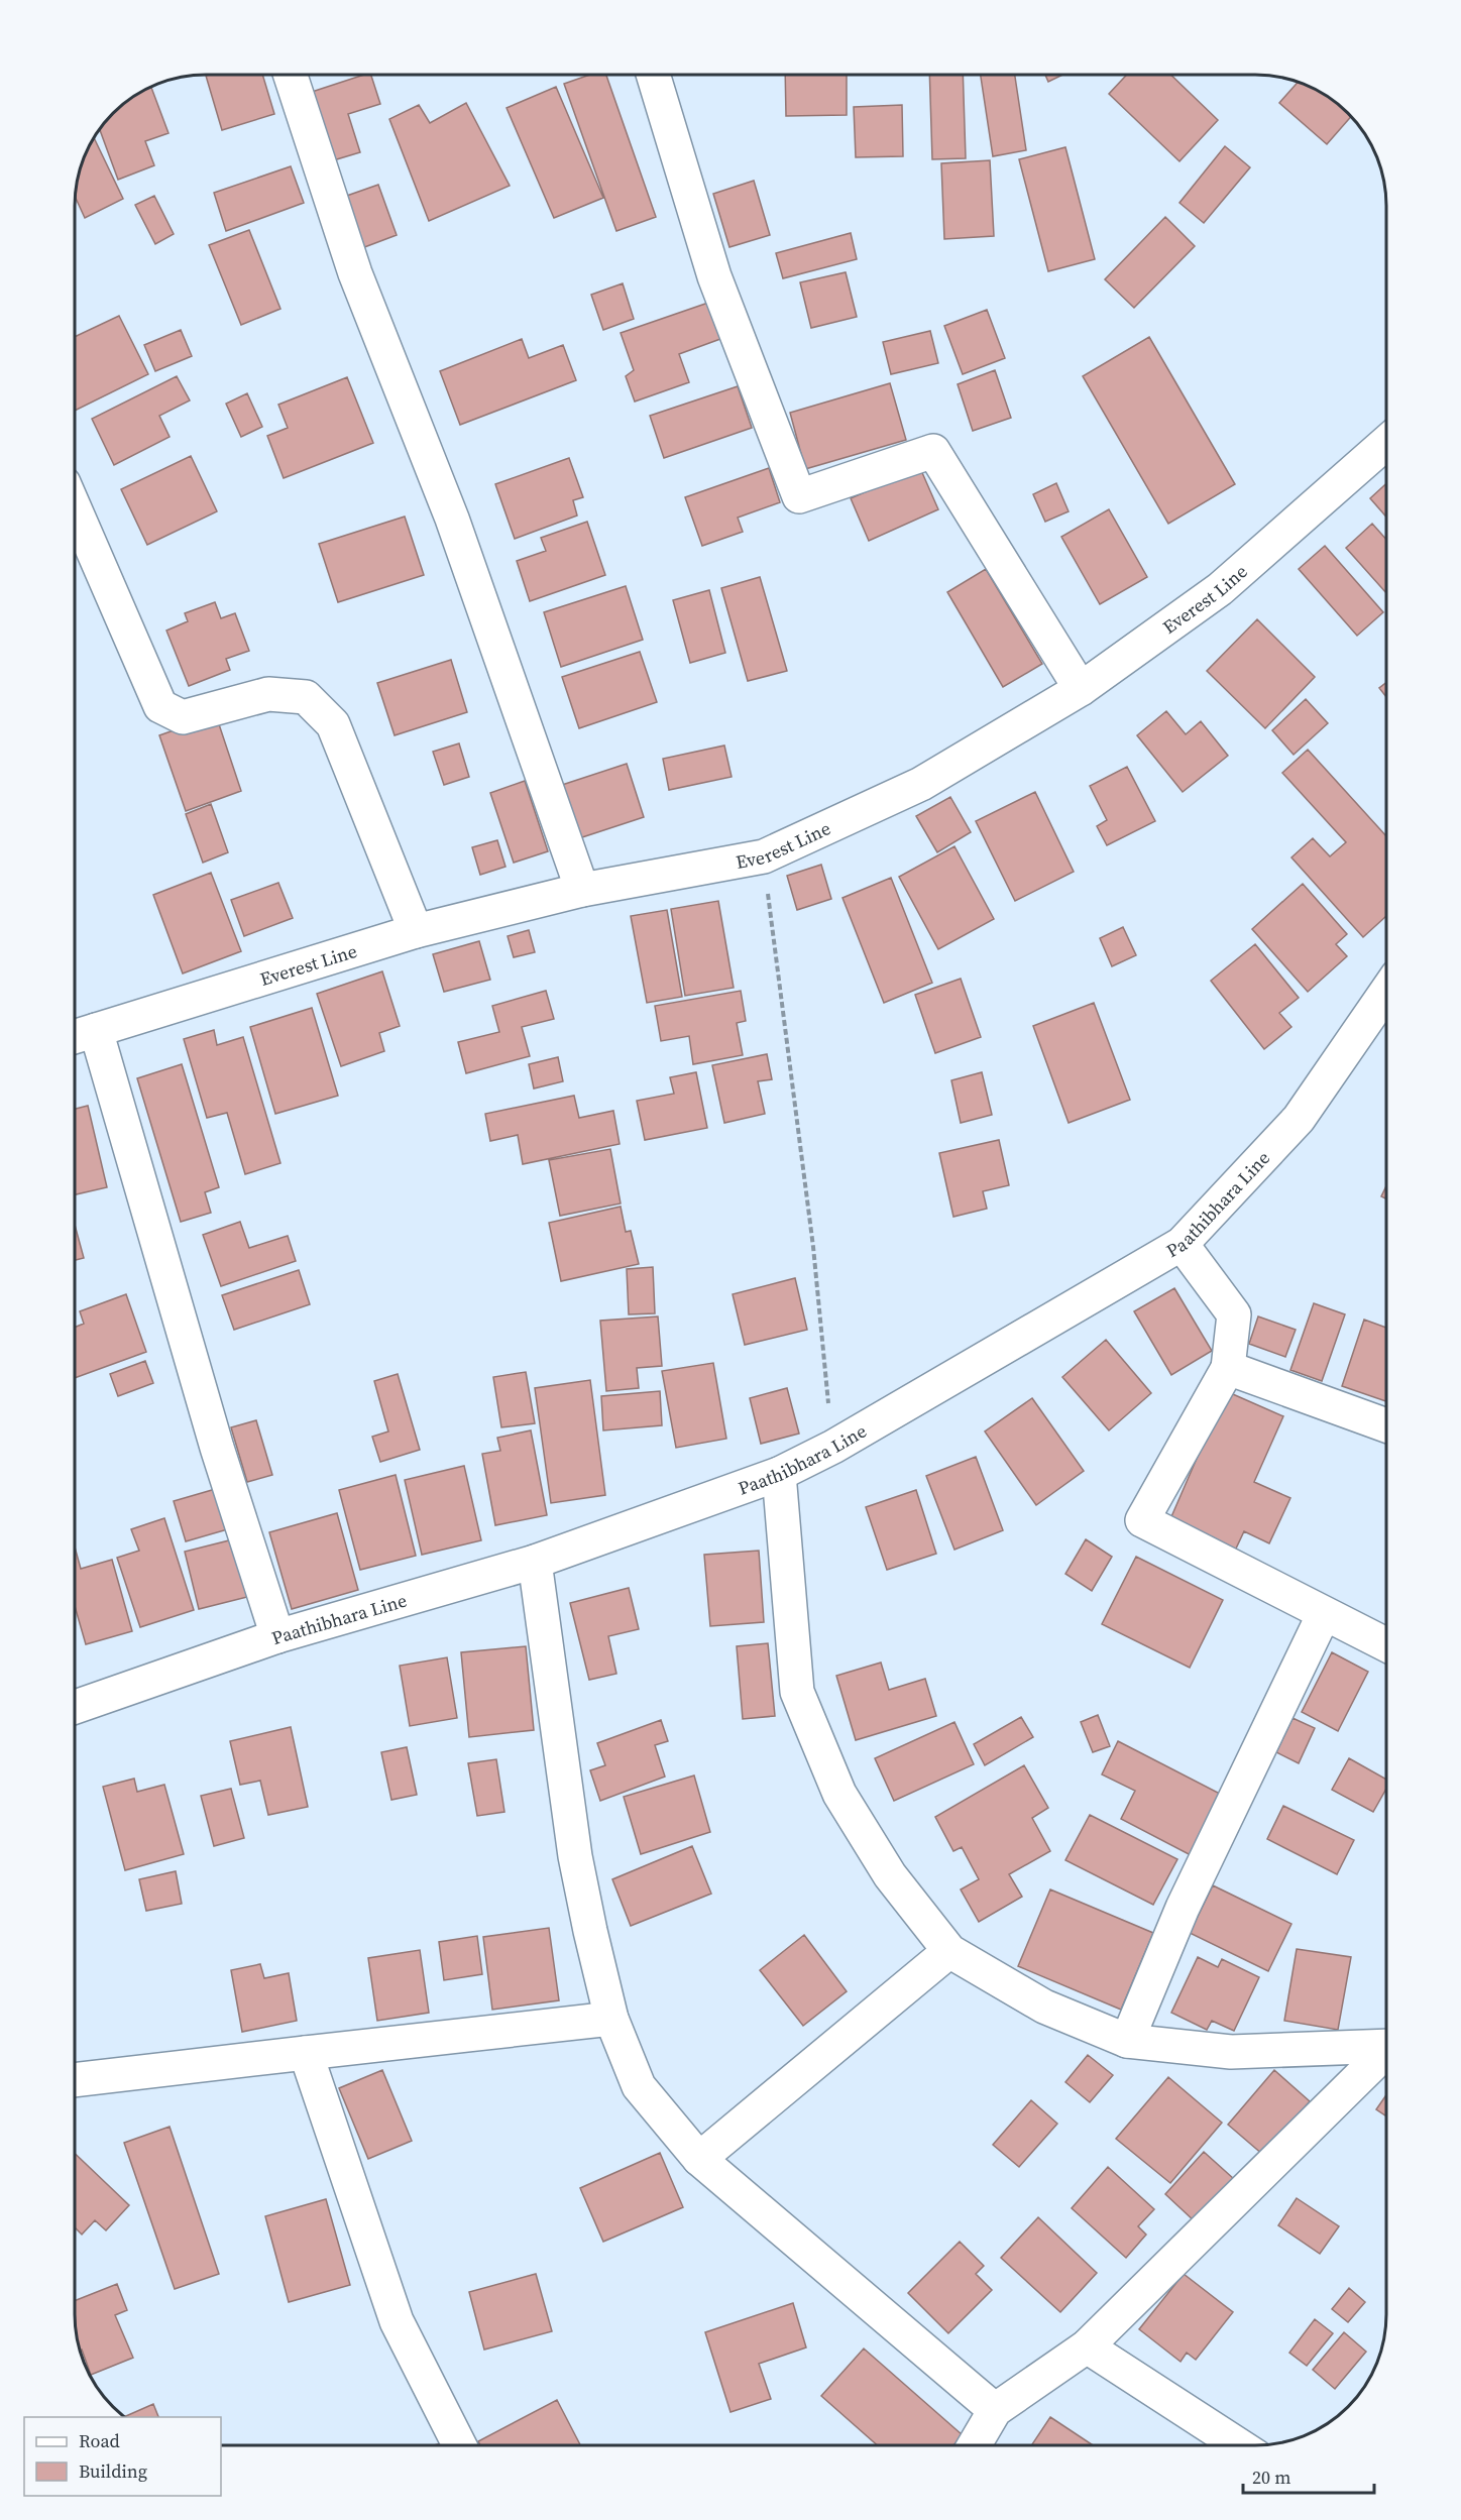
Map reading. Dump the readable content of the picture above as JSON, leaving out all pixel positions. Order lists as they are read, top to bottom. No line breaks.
{"streets":{"street":["Everest Line","Paathibhara Line"]},"legend":["Road","Building"],"scale_bar":"20 m"}
